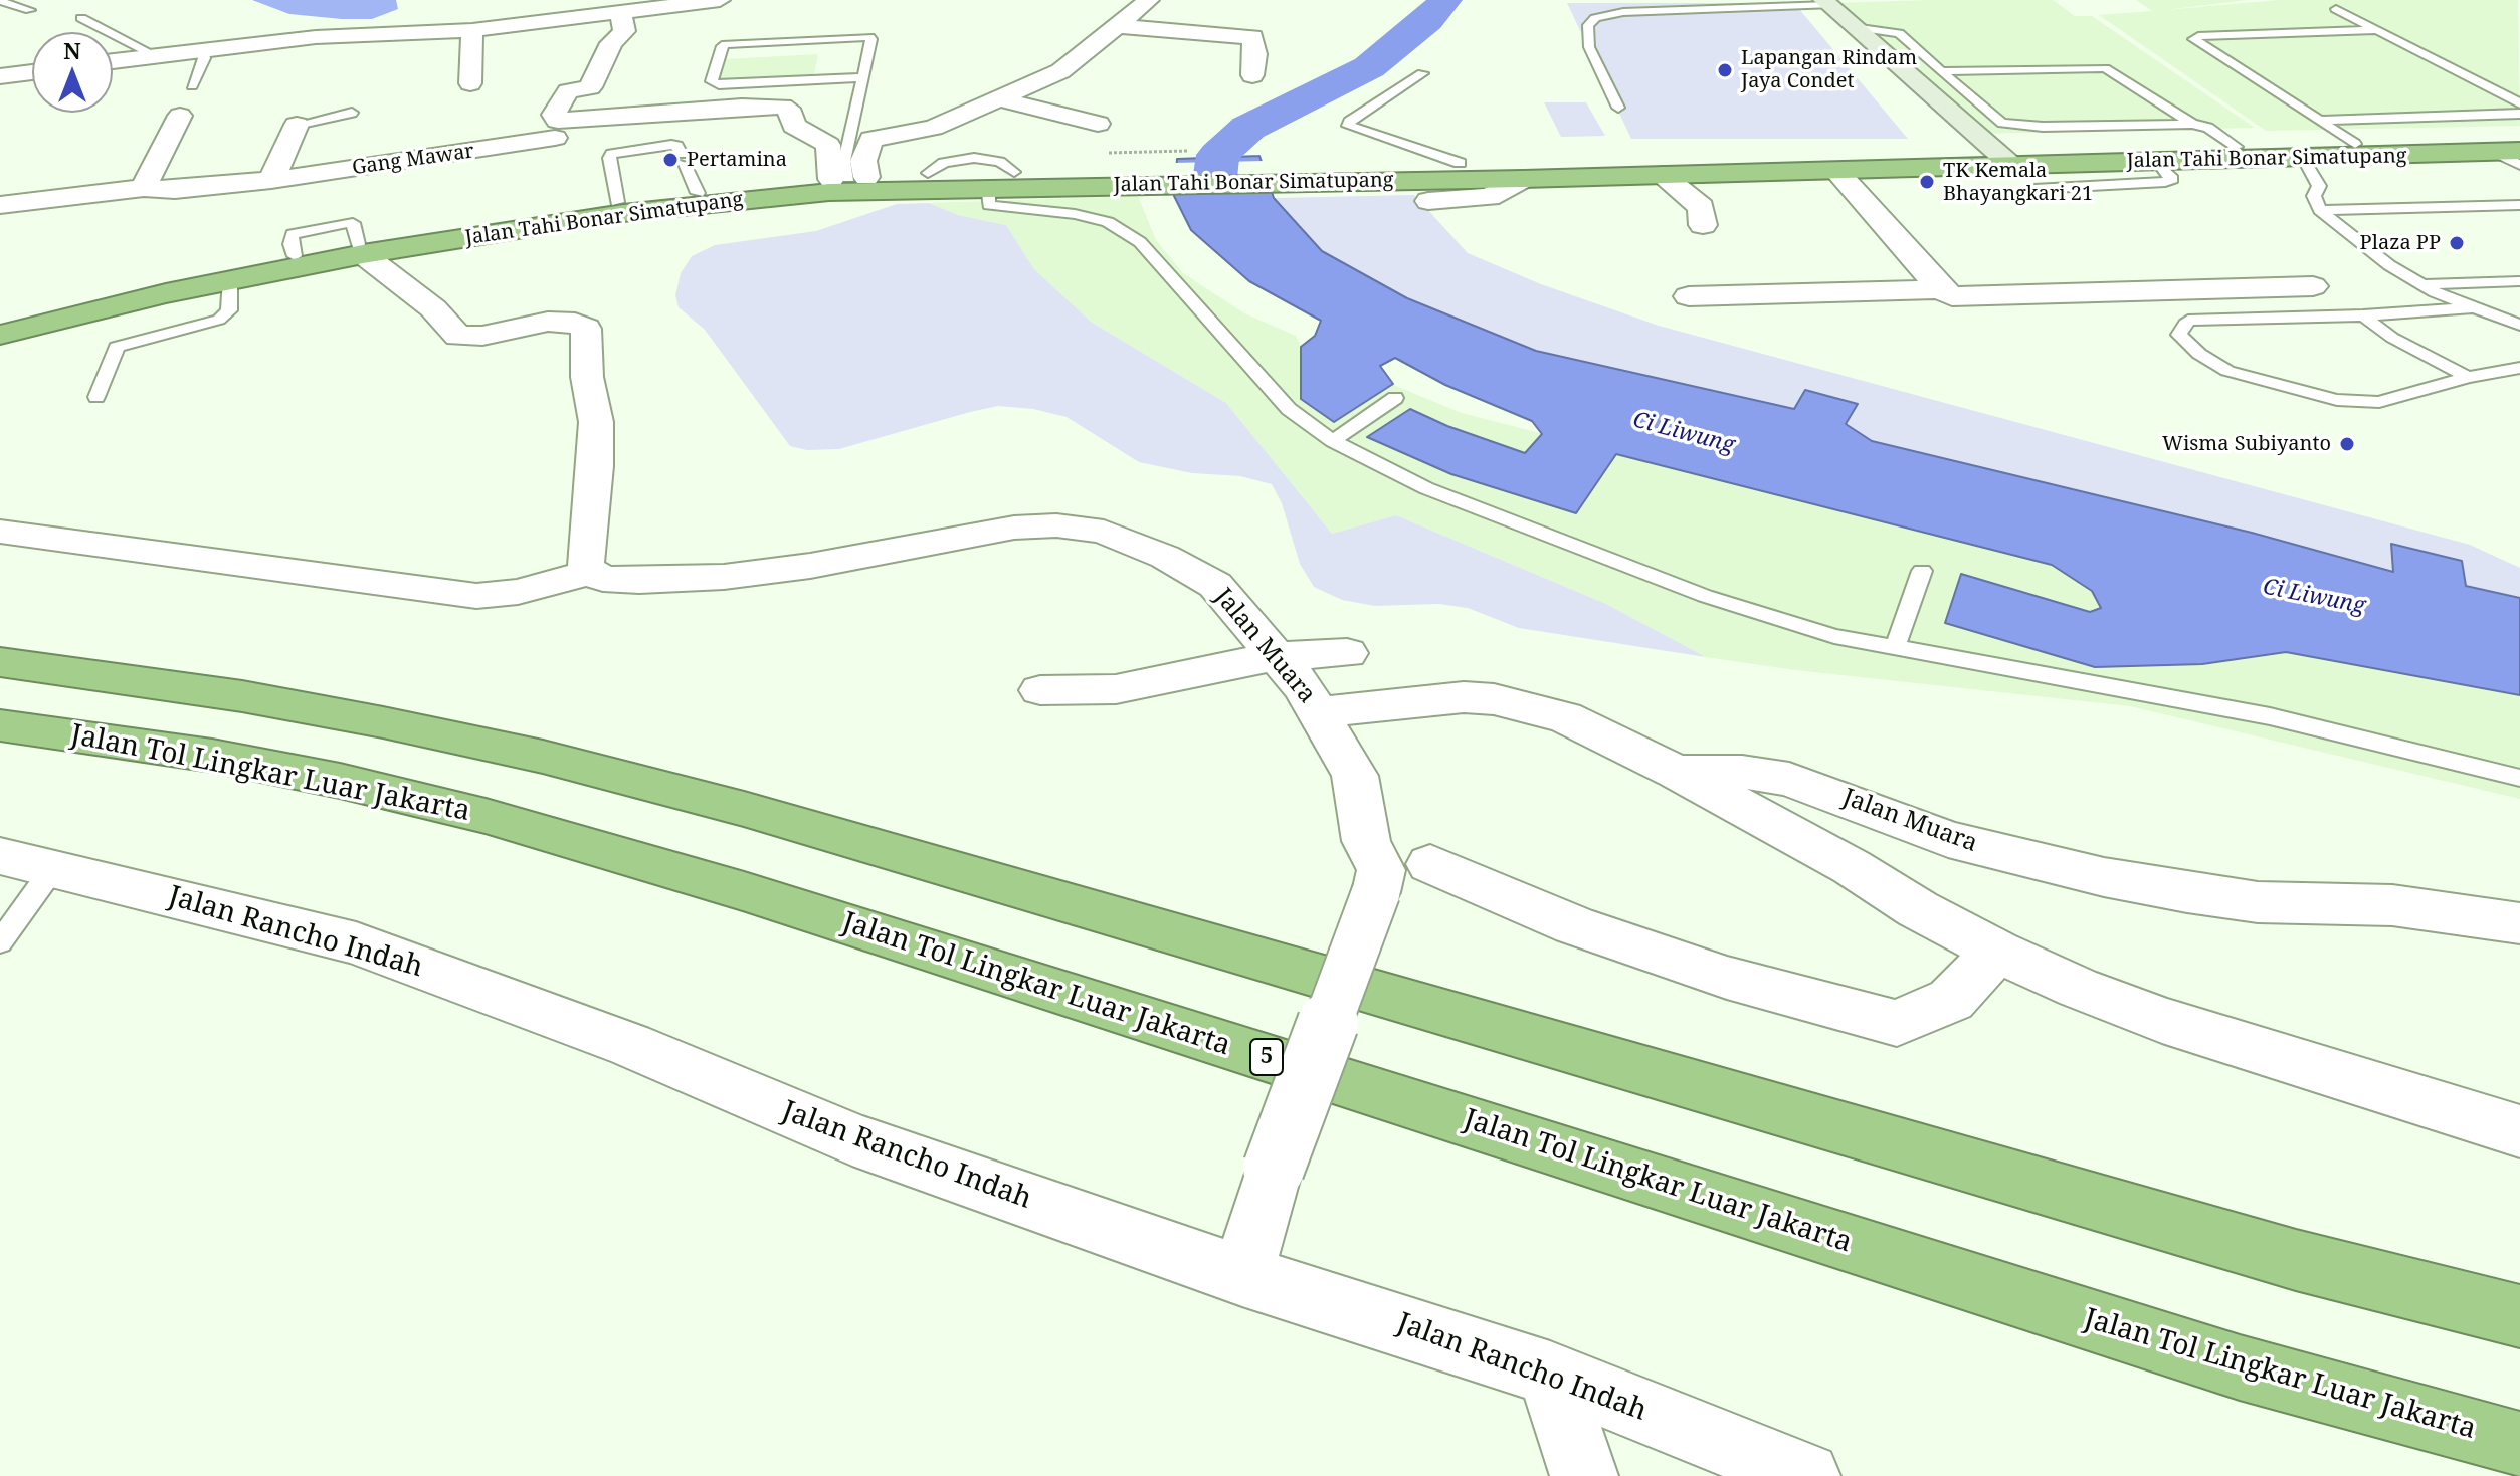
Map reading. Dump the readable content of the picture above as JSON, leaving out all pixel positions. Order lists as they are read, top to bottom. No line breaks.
{"streets":{"highway":["Jalan Tahi Bonar Simatupang","Jalan Tol Lingkar Luar Jakarta","5"],"street":["Gang Mawar","Jalan Muara","Jalan Rancho Indah"]},"water":["Ci Liwung"],"places":["Lapangan Rindam Jaya Condet","Pertamina","TK Kemala Bhayangkari 21","Plaza PP","Wisma Subiyanto"],"north":"top"}
